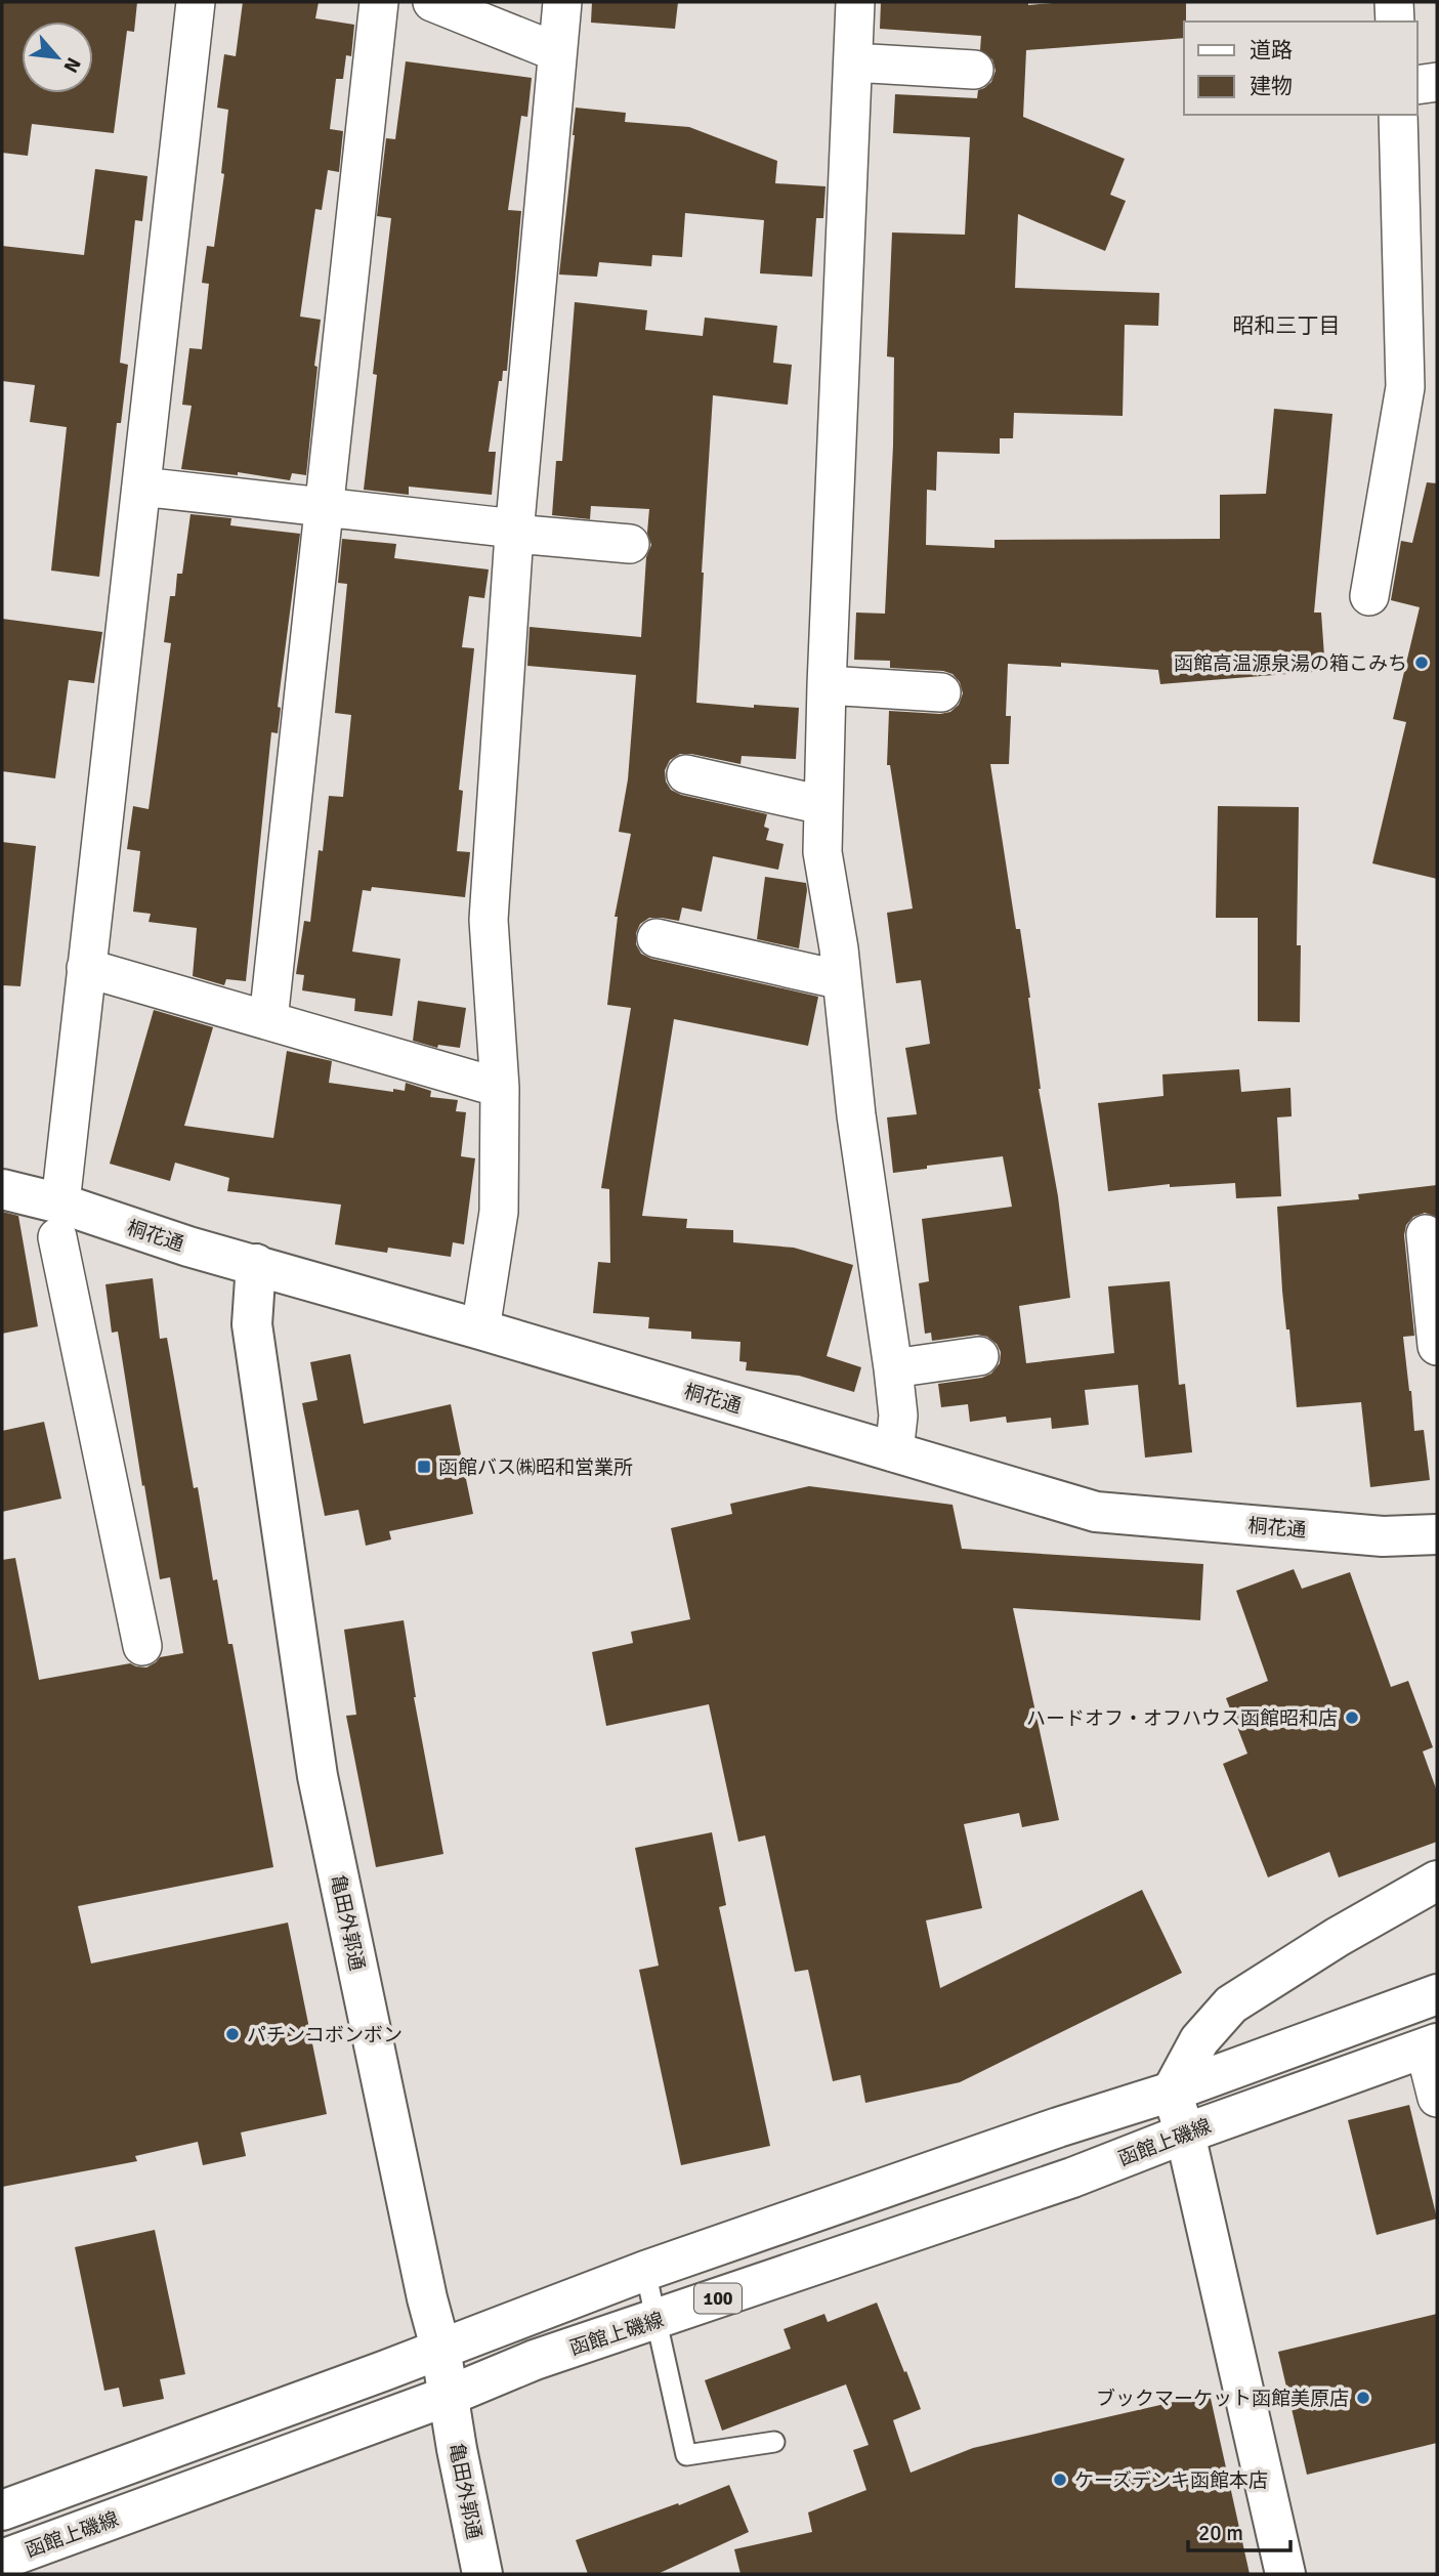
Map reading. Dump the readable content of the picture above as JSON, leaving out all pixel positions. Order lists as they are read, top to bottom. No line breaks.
{"streets":{"street":["桐花通","亀田外郭通","函館上磯線","100"]},"crossings":[["桐花通","亀田外郭通"],["亀田外郭通","函館上磯線"],["亀田外郭通","100"]],"districts":["昭和三丁目"],"places":{"other":["函館高温源泉湯の箱こみち","ハードオフ・オフハウス函館昭和店","パチンコボンボン","ブックマーケット函館美原店","ケーズデンキ函館本店"],"transit":["函館バス㈱昭和営業所"]},"legend":["道路","建物"],"scale_bar":"20 m","north":"bottom right"}
